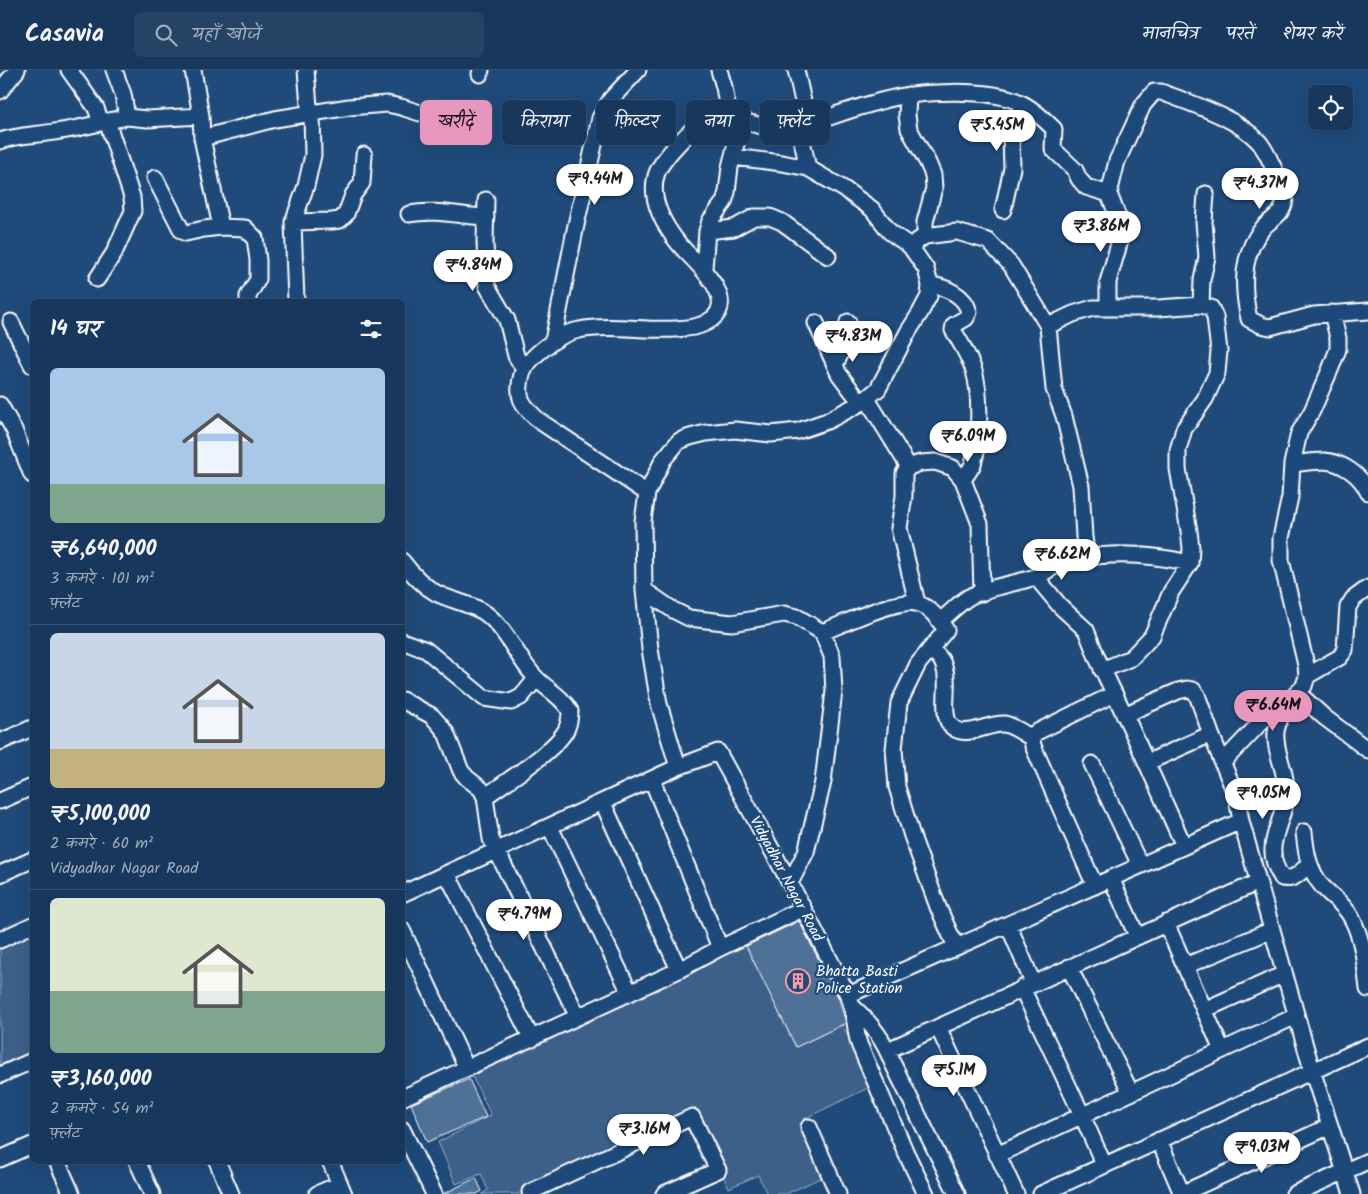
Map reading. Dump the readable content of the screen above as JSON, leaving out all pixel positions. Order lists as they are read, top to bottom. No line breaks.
{"streets":{"street":["Vidyadhar Nagar Road"]},"places":{"building":["Bhatta Basti Police Station"]},"page":{"header":"Casavia","search":"यहाँ खोजें","nav":["मानचित्र","परतें","शेयर करें"],"chip":["खरीदें","किराया","फ़िल्टर","नया","फ़्लैट"],"price":["₹5.45M","₹9.44M","₹4.37M","₹3.86M","₹4.84M","₹4.83M","₹6.09M","₹6.62M","₹6.64M","₹9.05M","₹4.79M","₹5.1M","₹3.16M","₹9.03M"],"heading":"14 घर","list":[{"name":"₹6,640,000","note":"3 कमरे · 101 m² · फ़्लैट"},{"name":"₹5,100,000","note":"2 कमरे · 60 m² · Vidyadhar Nagar Road"},{"name":"₹3,160,000","note":"2 कमरे · 54 m² · फ़्लैट"}]}}
